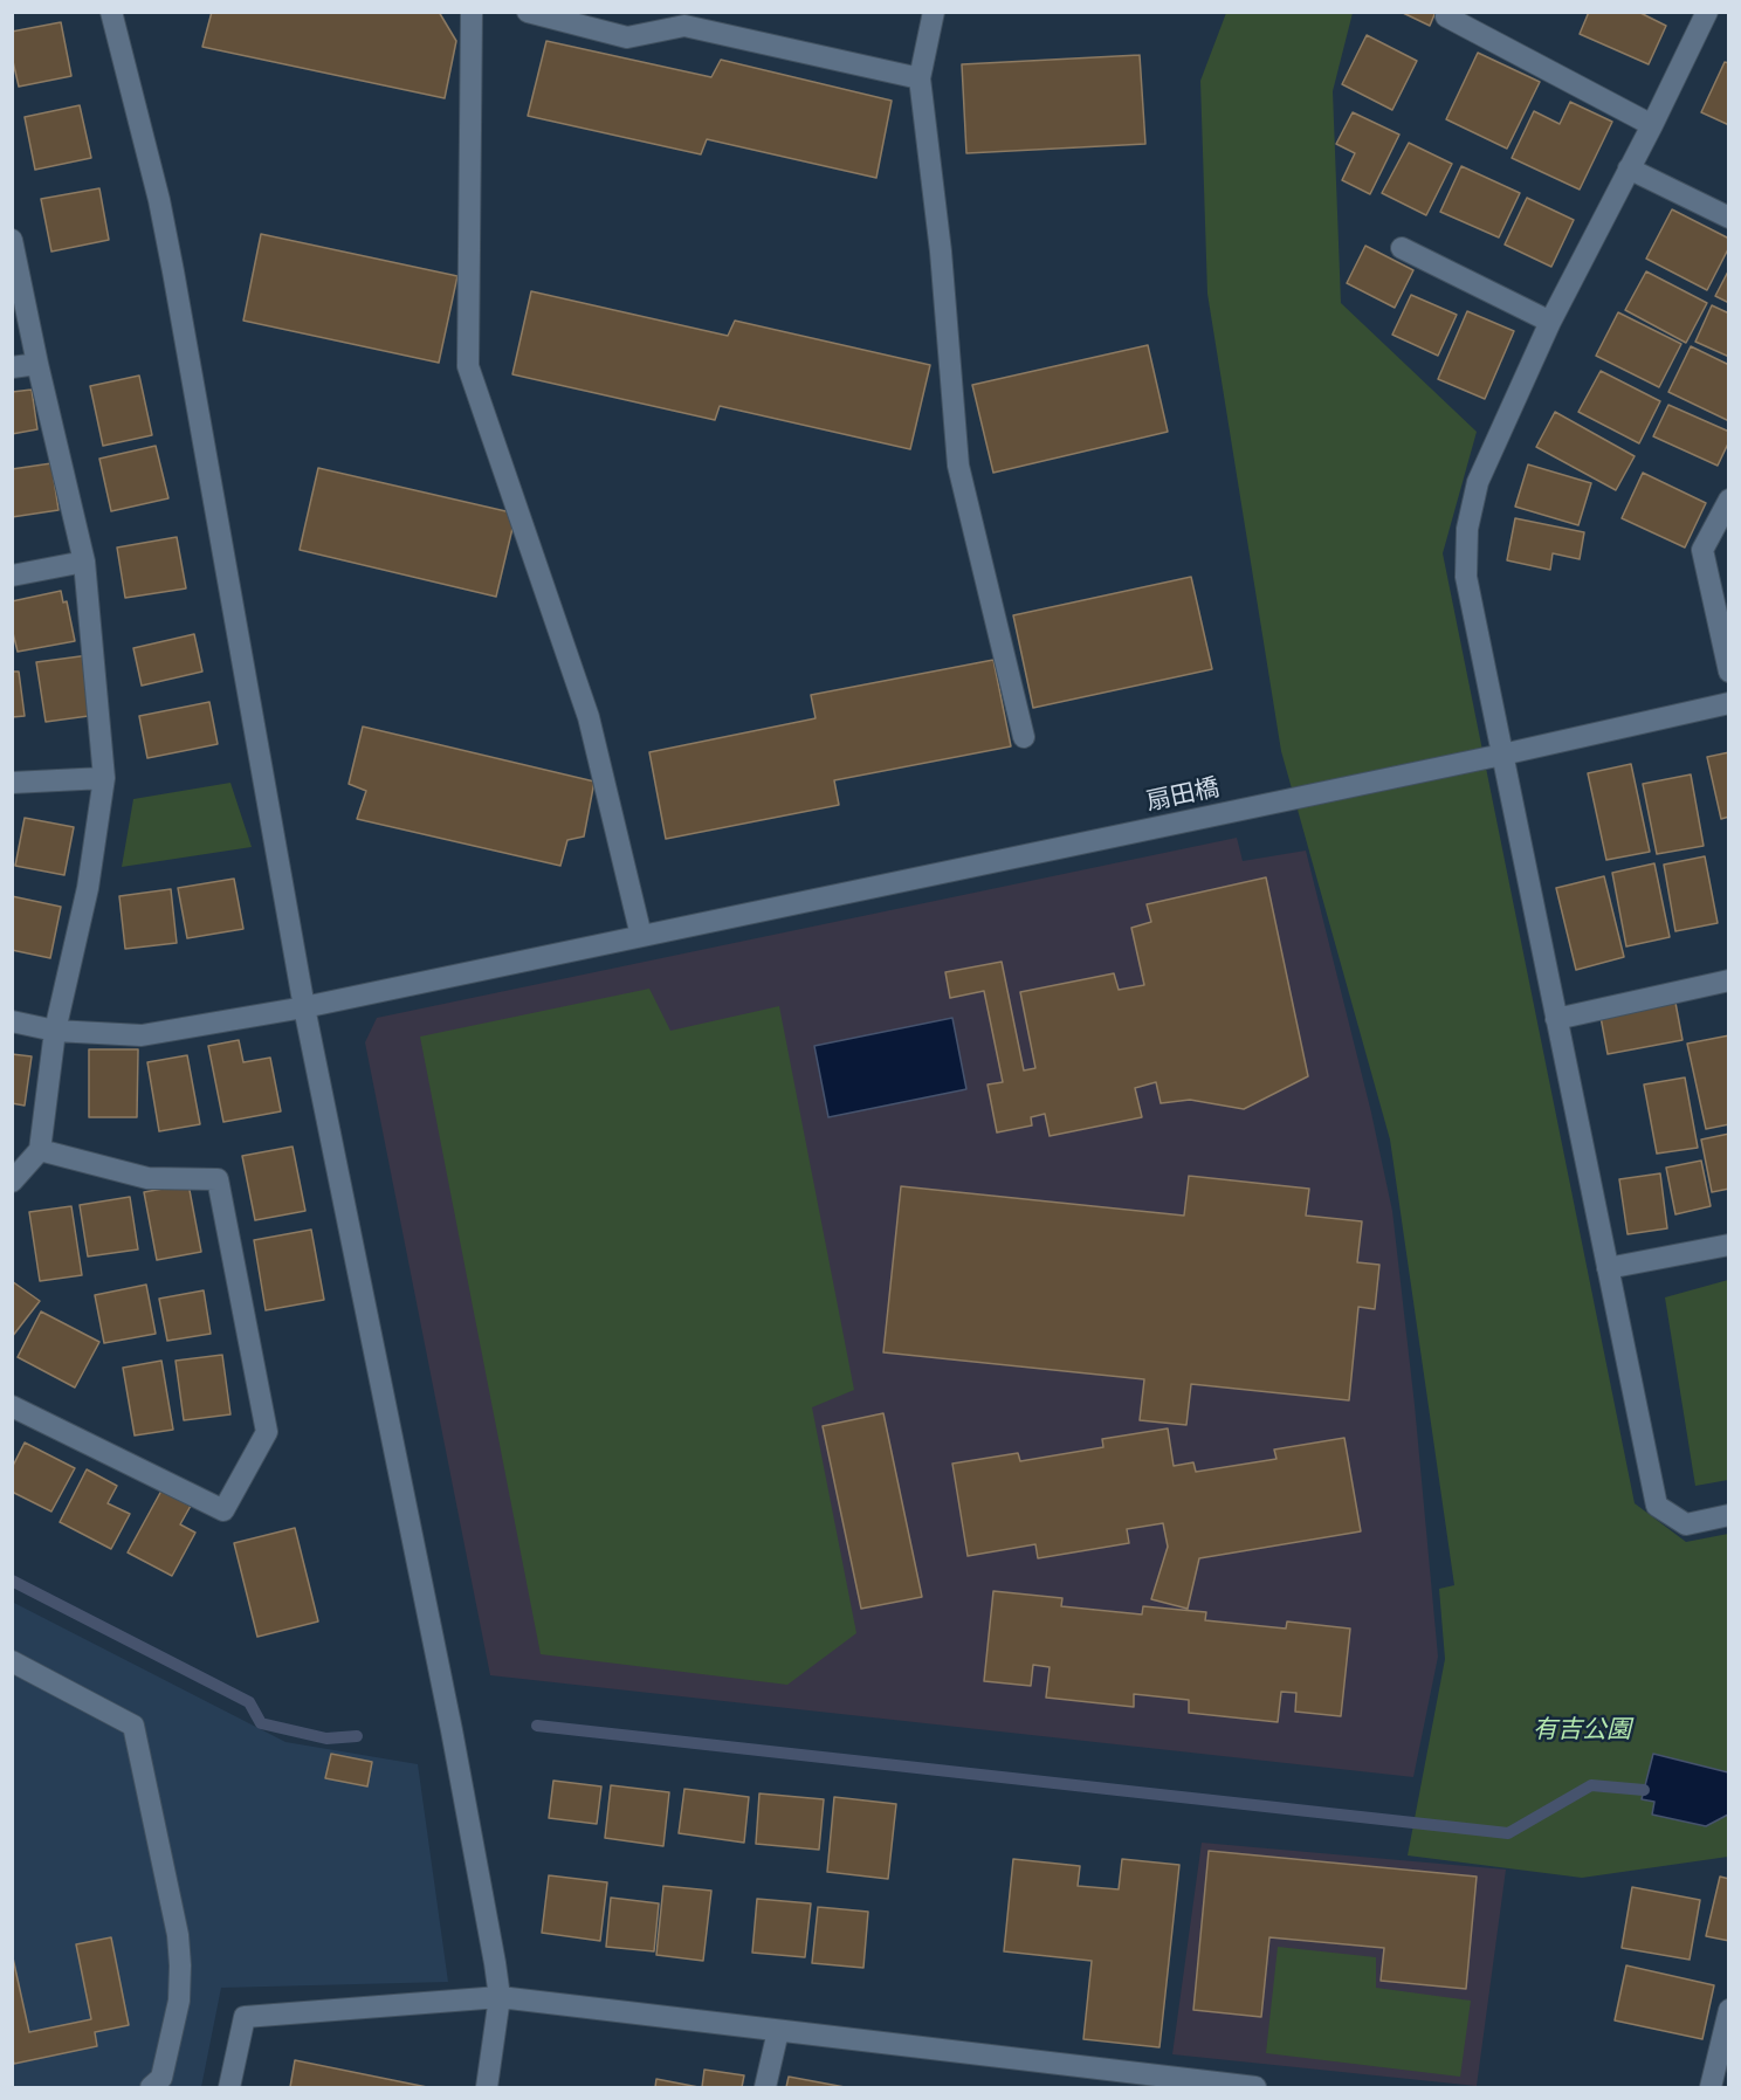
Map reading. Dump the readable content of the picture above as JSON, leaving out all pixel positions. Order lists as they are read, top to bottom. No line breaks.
{"streets":{"street":["扇田橋"]},"parks":["有吉公園"]}
